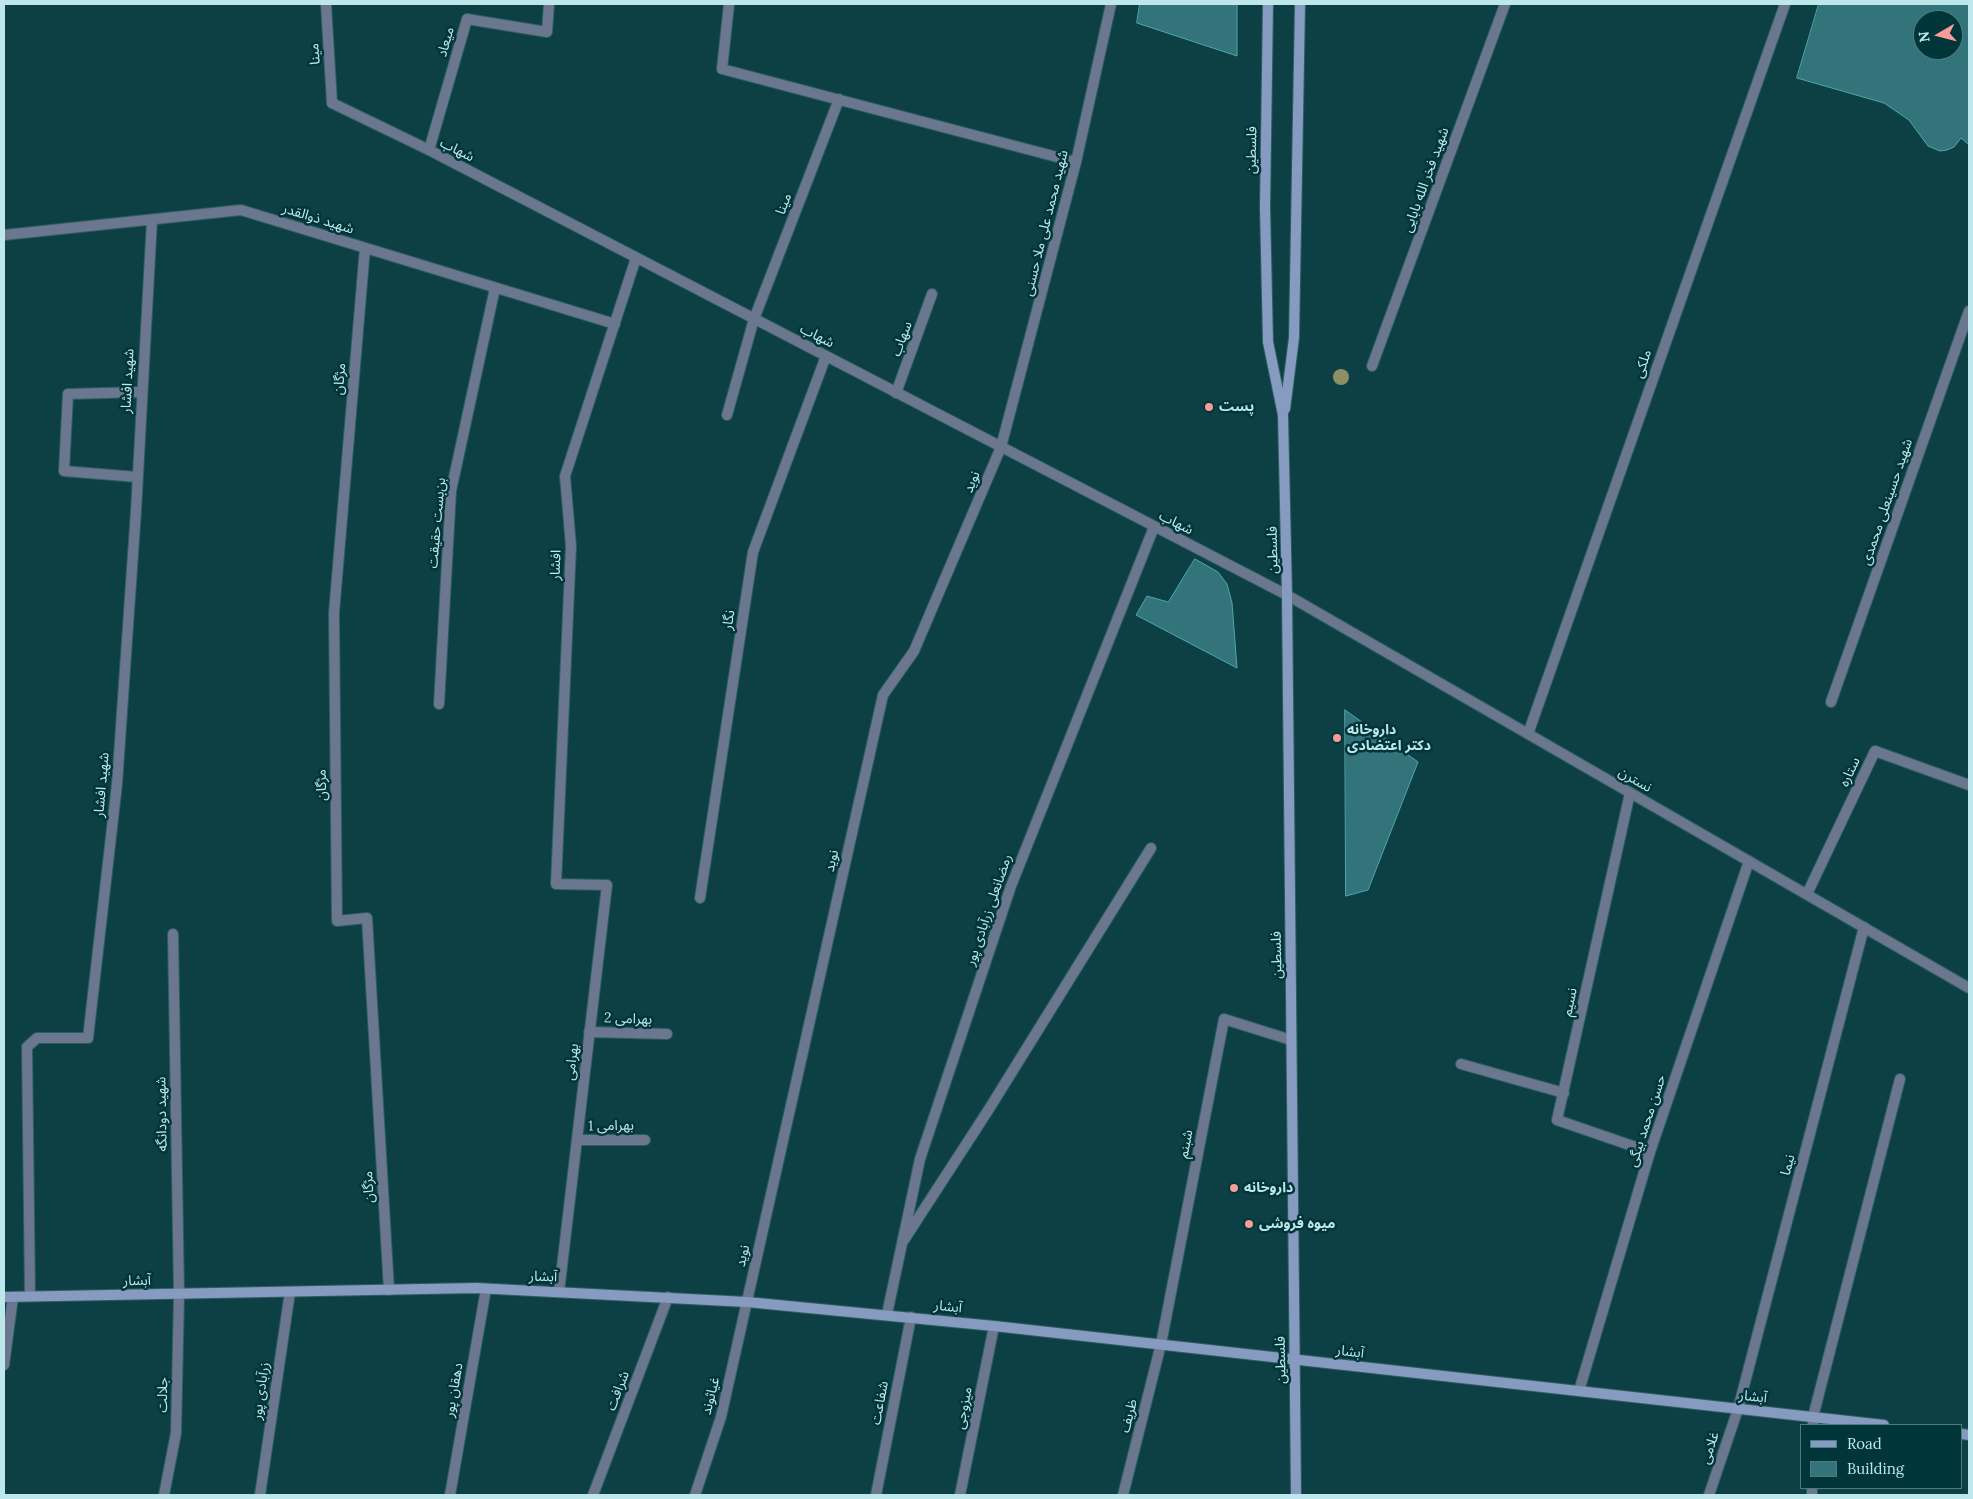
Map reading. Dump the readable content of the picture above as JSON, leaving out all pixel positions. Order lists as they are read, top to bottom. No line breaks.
{"streets":{"street":["میعاد","مینا","شهاب","فلسطین","شهید فخر الله بابایی","شهید ذوالقدر","شهید محمد علی ملا حسنی","سهاب","ملکی","مژگان","شهید افشار","نوید","شهید حسینعلی محمدی","بن‌بست حقیقت","افشار","نگار","ستاره","نسترن","رمضانعلی زرآبادی پور","نسیم","بهرامی 2","بهرامی","شهید دودانگه","حسن محمد بیگی","بهرامی 1","شبنم","نیما","آبشار","دهقان پور","زرآبادی پور","شرافت","جلالت","غیاثوند","شفاعت","میزوجی","ظریف","غلامی"]},"crossings":[["میعاد","شهاب"],["مینا","شهاب"],["شهاب","فلسطین"],["شهاب","شهید محمد علی ملا حسنی"],["شهاب","سهاب"],["شهاب","نوید"],["شهاب","افشار"],["شهاب","نگار"],["شهاب","نسترن"],["شهاب","رمضانعلی زرآبادی پور"],["فلسطین","نسترن"],["فلسطین","شبنم"],["فلسطین","آبشار"],["شهید ذوالقدر","مژگان"],["شهید ذوالقدر","شهید افشار"],["شهید ذوالقدر","بن‌بست حقیقت"],["شهید ذوالقدر","افشار"],["شهید محمد علی ملا حسنی","نوید"],["ملکی","نسترن"],["مژگان","آبشار"],["شهید افشار","آبشار"],["نوید","آبشار"],["نوید","غیاثوند"],["افشار","بهرامی"],["ستاره","نسترن"],["نسترن","نسیم"],["نسترن","حسن محمد بیگی"],["نسترن","نیما"],["رمضانعلی زرآبادی پور","آبشار"],["نسیم","حسن محمد بیگی"],["بهرامی 2","بهرامی"],["بهرامی","بهرامی 1"],["بهرامی","آبشار"],["شهید دودانگه","آبشار"],["شهید دودانگه","جلالت"],["حسن محمد بیگی","آبشار"],["شبنم","آبشار"],["شبنم","ظریف"],["نیما","آبشار"],["نیما","غلامی"],["آبشار","دهقان پور"],["آبشار","زرآبادی پور"],["آبشار","شرافت"],["آبشار","جلالت"],["آبشار","غیاثوند"],["آبشار","شفاعت"],["آبشار","میزوجی"],["آبشار","ظریف"],["آبشار","غلامی"]],"places":["پست","داروخانه دکتر اعتضادی","داروخانه","میوه فروشی"],"legend":["Road","Building"],"north":"left"}
